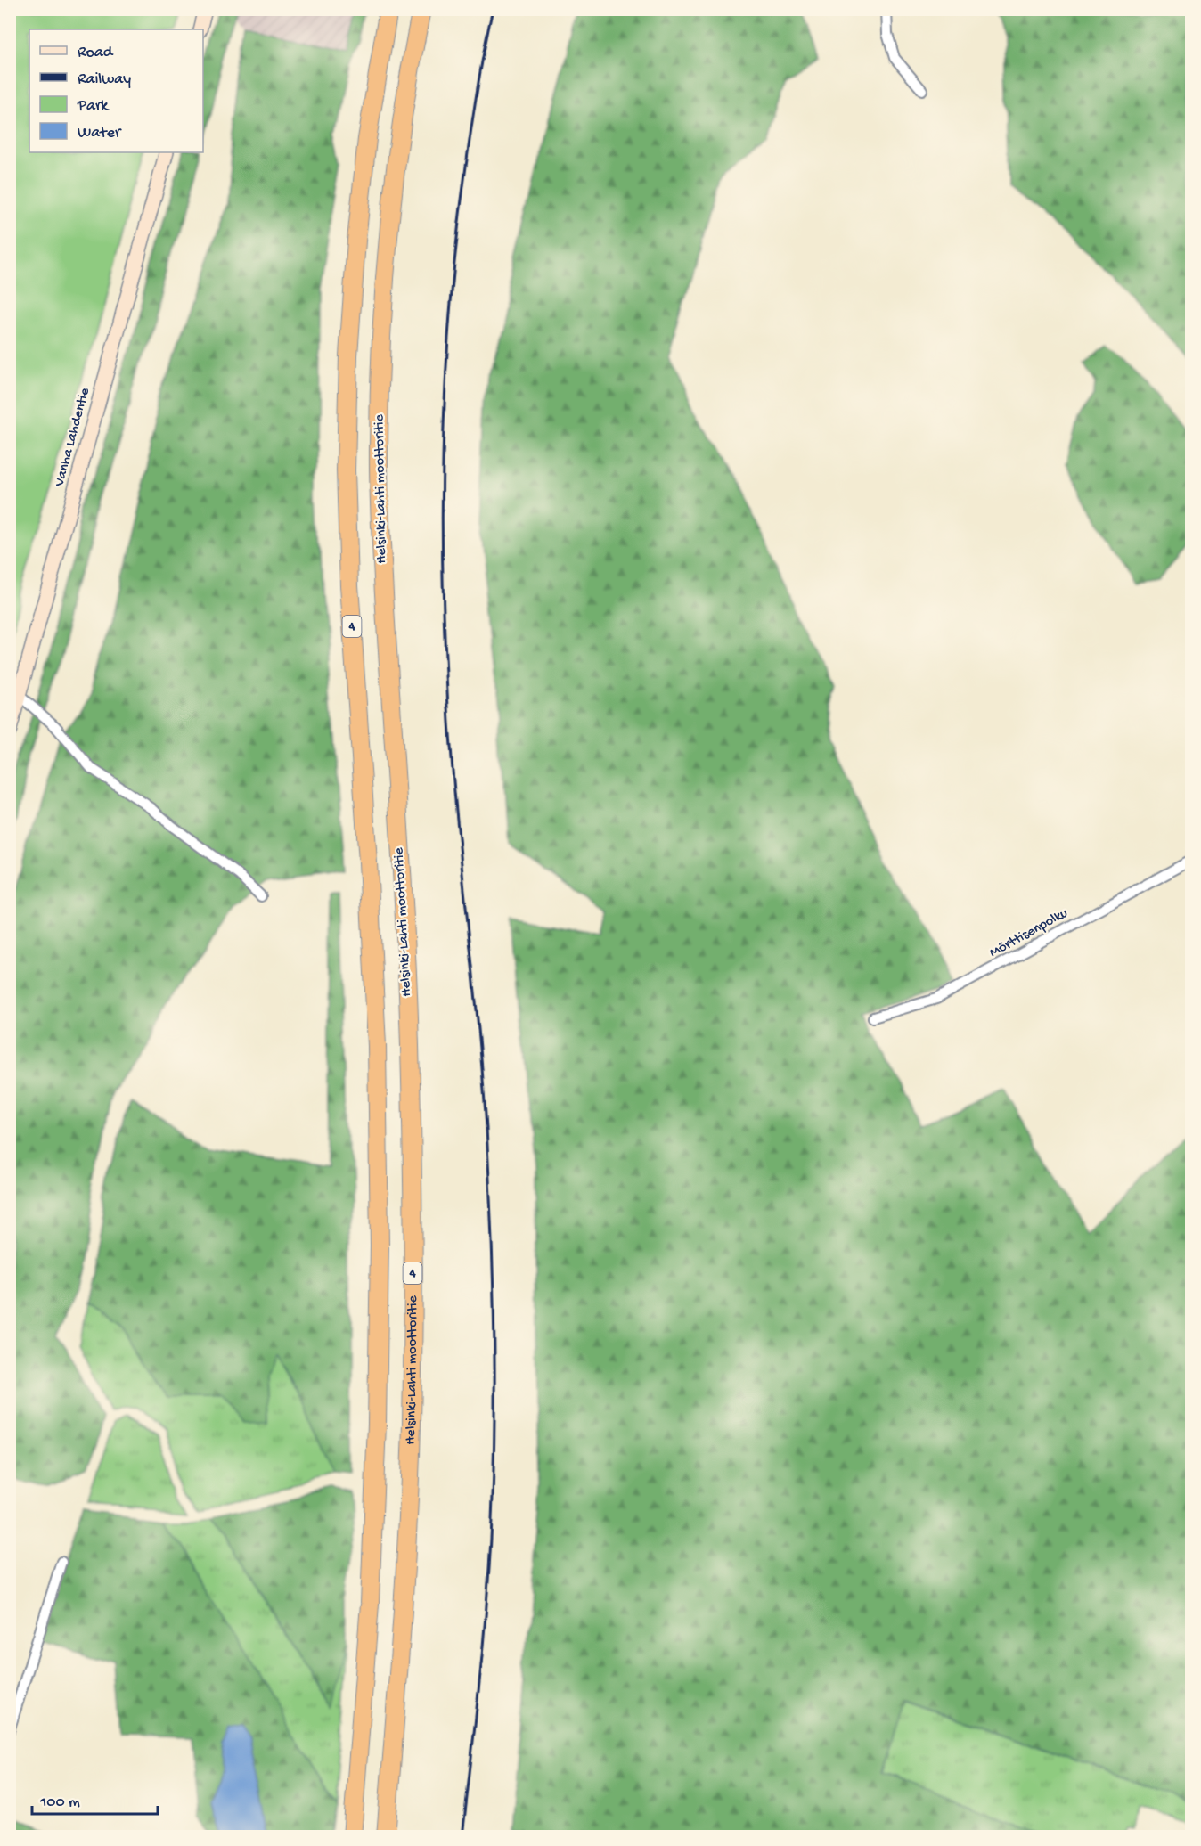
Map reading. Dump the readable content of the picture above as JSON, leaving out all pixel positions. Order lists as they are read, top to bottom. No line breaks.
{"streets":{"highway":["Helsinki-Lahti moottoritie","4"],"main road":["Vanha Lahdentie"],"street":["Mörttisenpolku"]},"legend":["Road","Railway","Park","Water"],"scale_bar":"100 m"}
